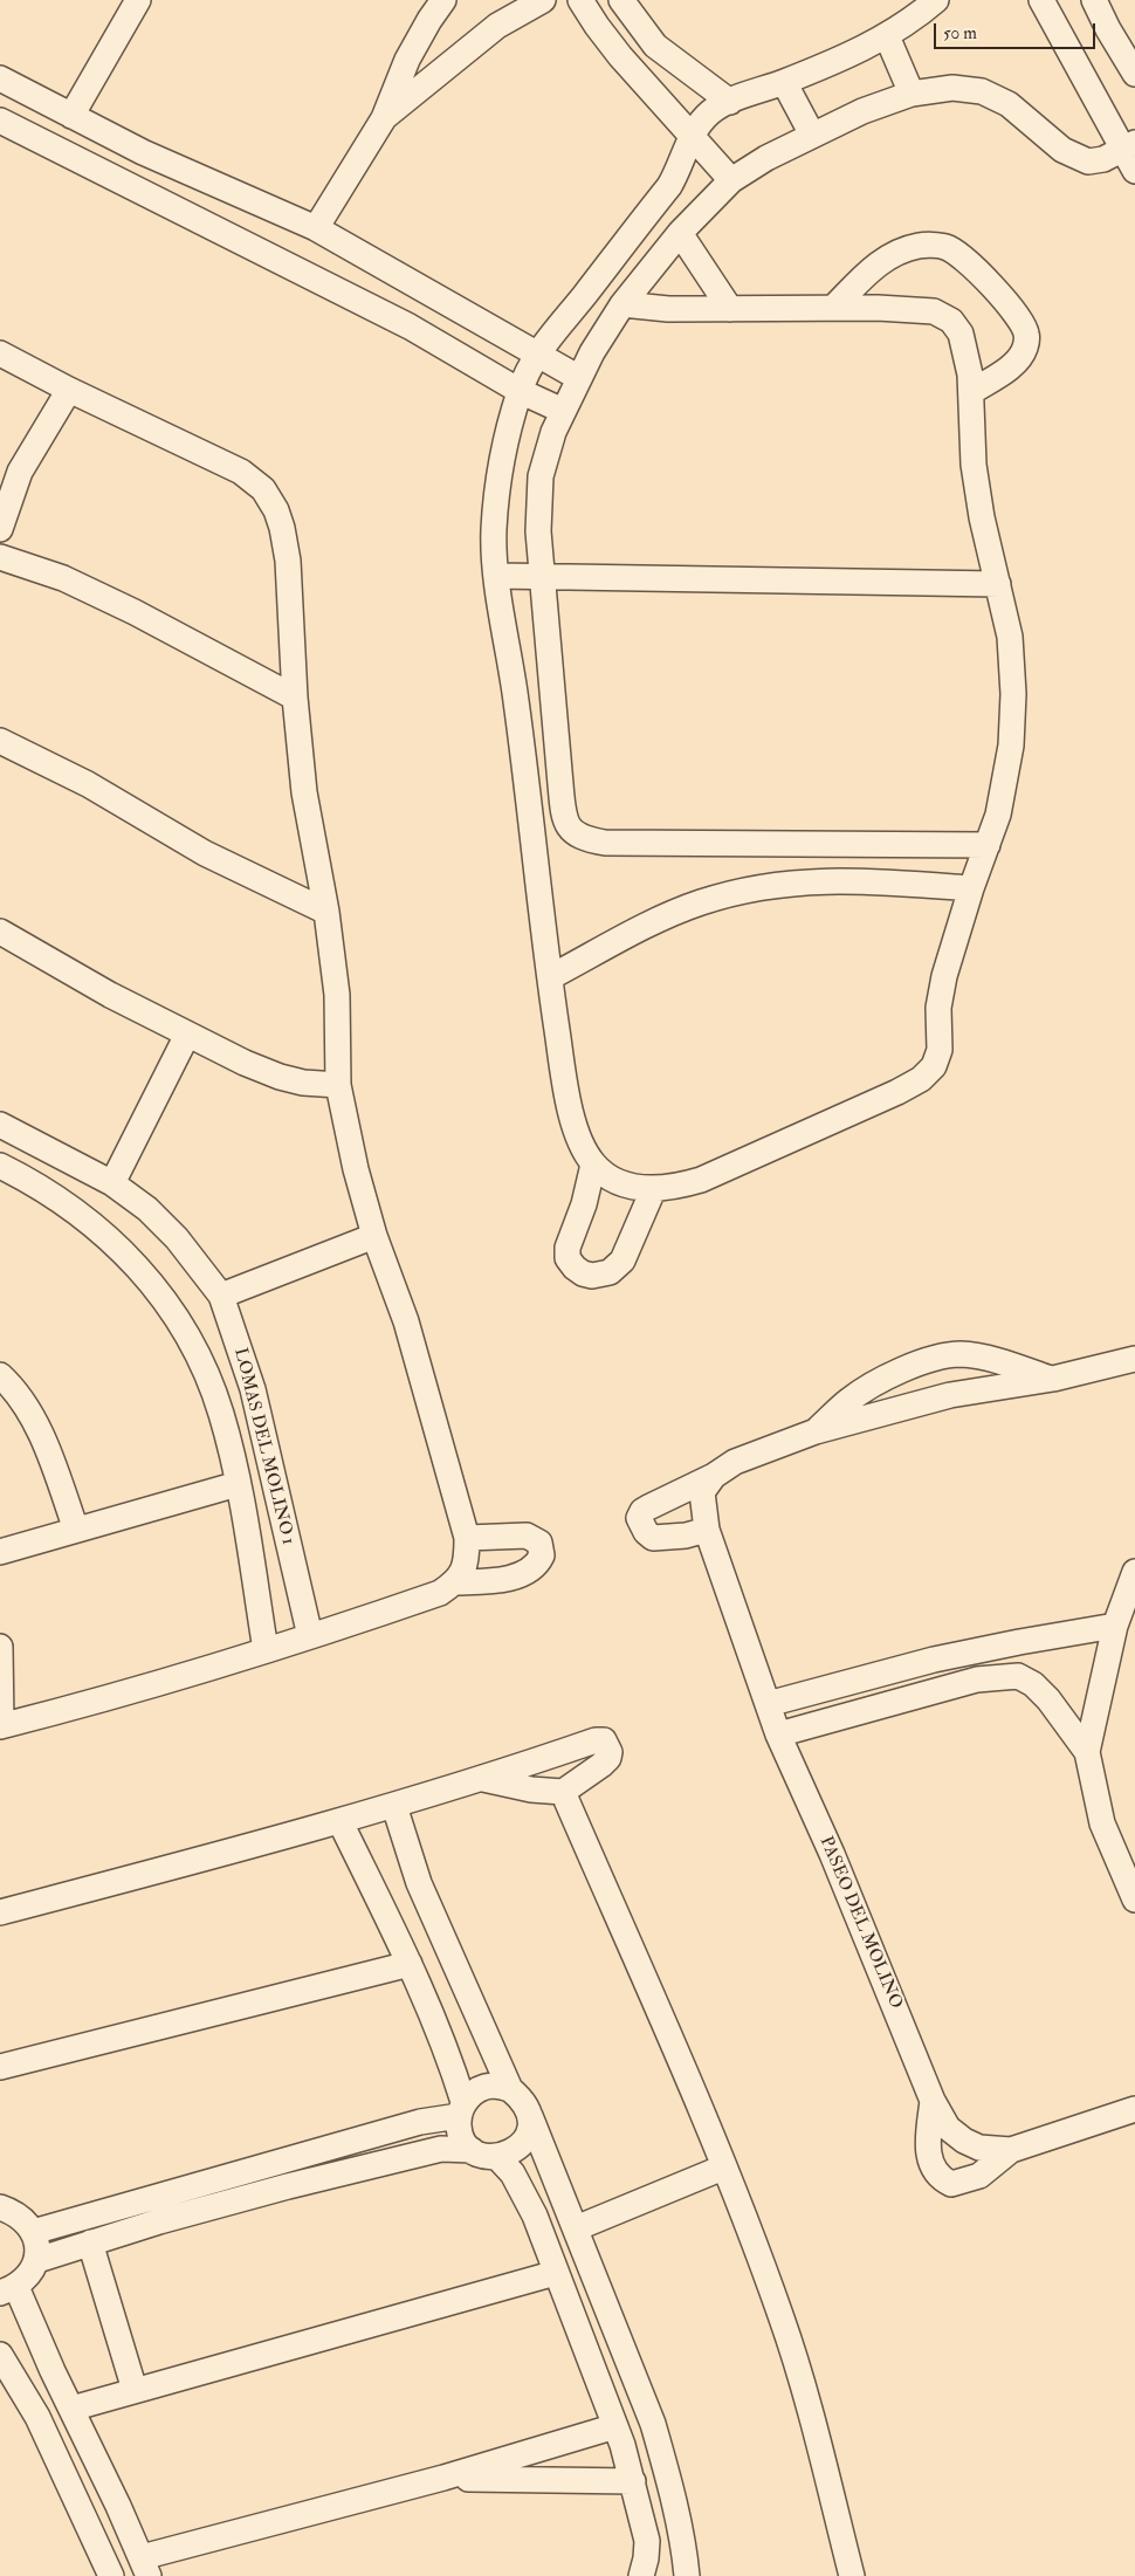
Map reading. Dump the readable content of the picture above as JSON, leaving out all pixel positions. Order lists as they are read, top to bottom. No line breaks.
{"streets":{"street":["LOMAS DEL MOLINO 1","PASEO DEL MOLINO"]},"scale_bar":"50 m"}
